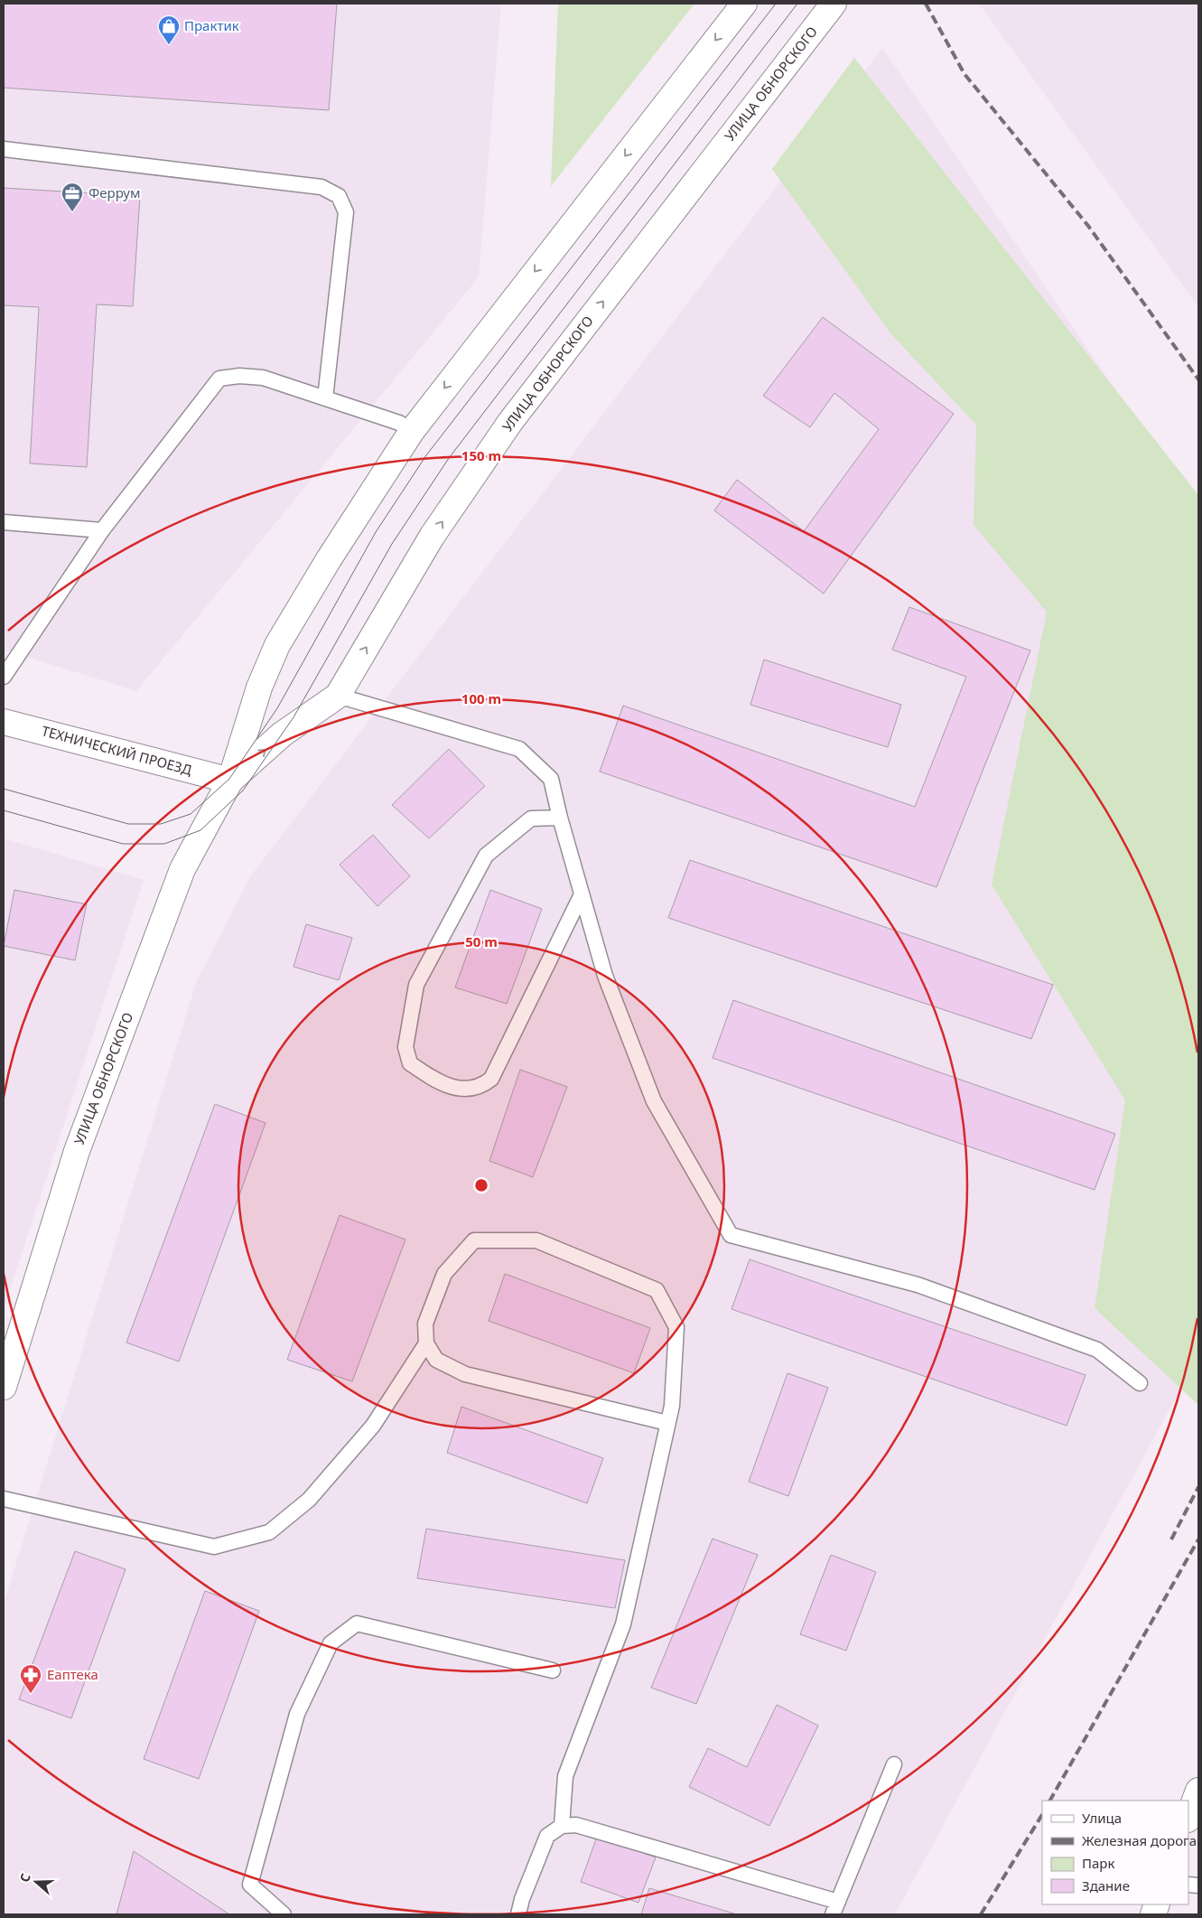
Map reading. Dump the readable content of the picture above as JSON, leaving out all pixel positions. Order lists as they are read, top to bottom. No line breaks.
{"streets":{"main road":["УЛИЦА ОБНОРСКОГО","ТЕХНИЧЕСКИЙ ПРОЕЗД"]},"crossings":[["УЛИЦА ОБНОРСКОГО","ТЕХНИЧЕСКИЙ ПРОЕЗД"]],"places":{"shop":["Практик"],"office":["Феррум"],"pharmacy":["Еаптека"]},"legend":["Улица","Железная дорога","Парк","Здание"],"north":"left","rings":["150 m","100 m","50 m"]}
